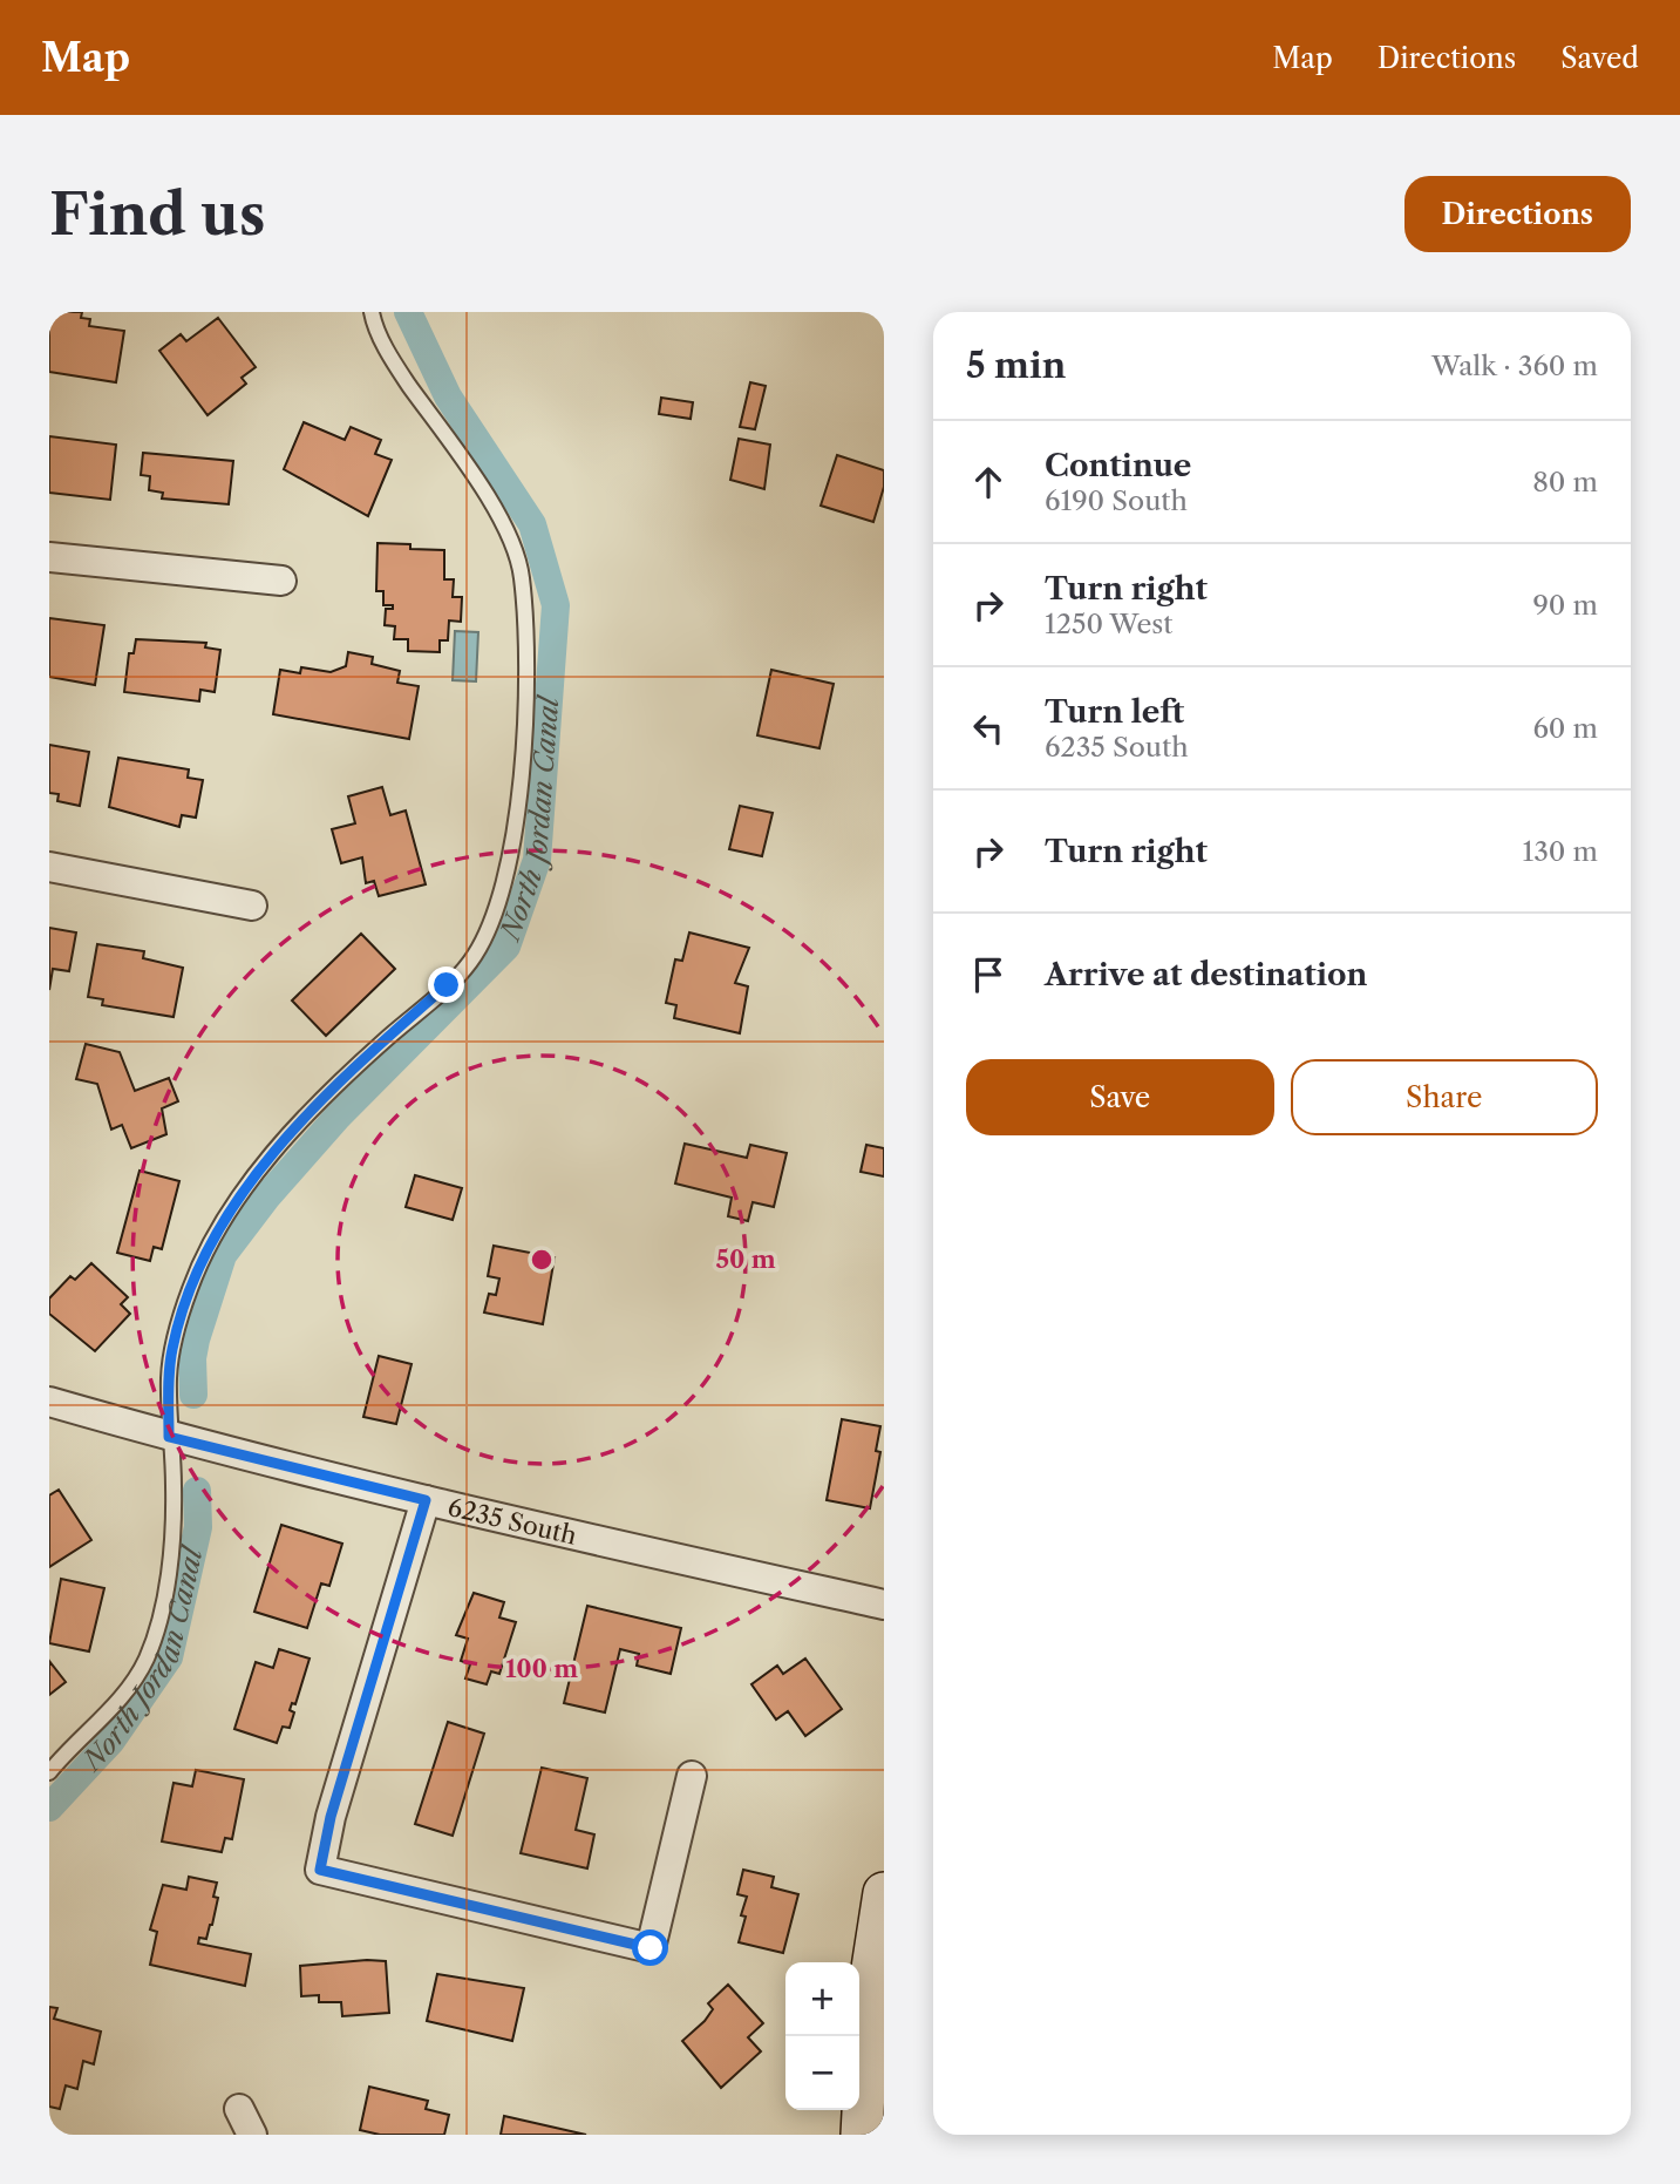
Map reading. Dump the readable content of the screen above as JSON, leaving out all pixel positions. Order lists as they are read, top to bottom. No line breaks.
{"streets":{"street":["6235 South"]},"water":["North Jordan Canal"],"page":{"header":"Map","nav":["Map","Directions","Saved"],"buttons":["Directions",["Save","Share"]],"title":"Find us","heading":["5 min","Walk · 360 m"],"list":[["Continue","6190 South","80 m"],["Turn right","1250 West","90 m"],["Turn left","6235 South","60 m"],["Turn right","130 m"],"Arrive at destination"],"map_buttons":["+","−"]},"rings":["50 m","100 m"]}
